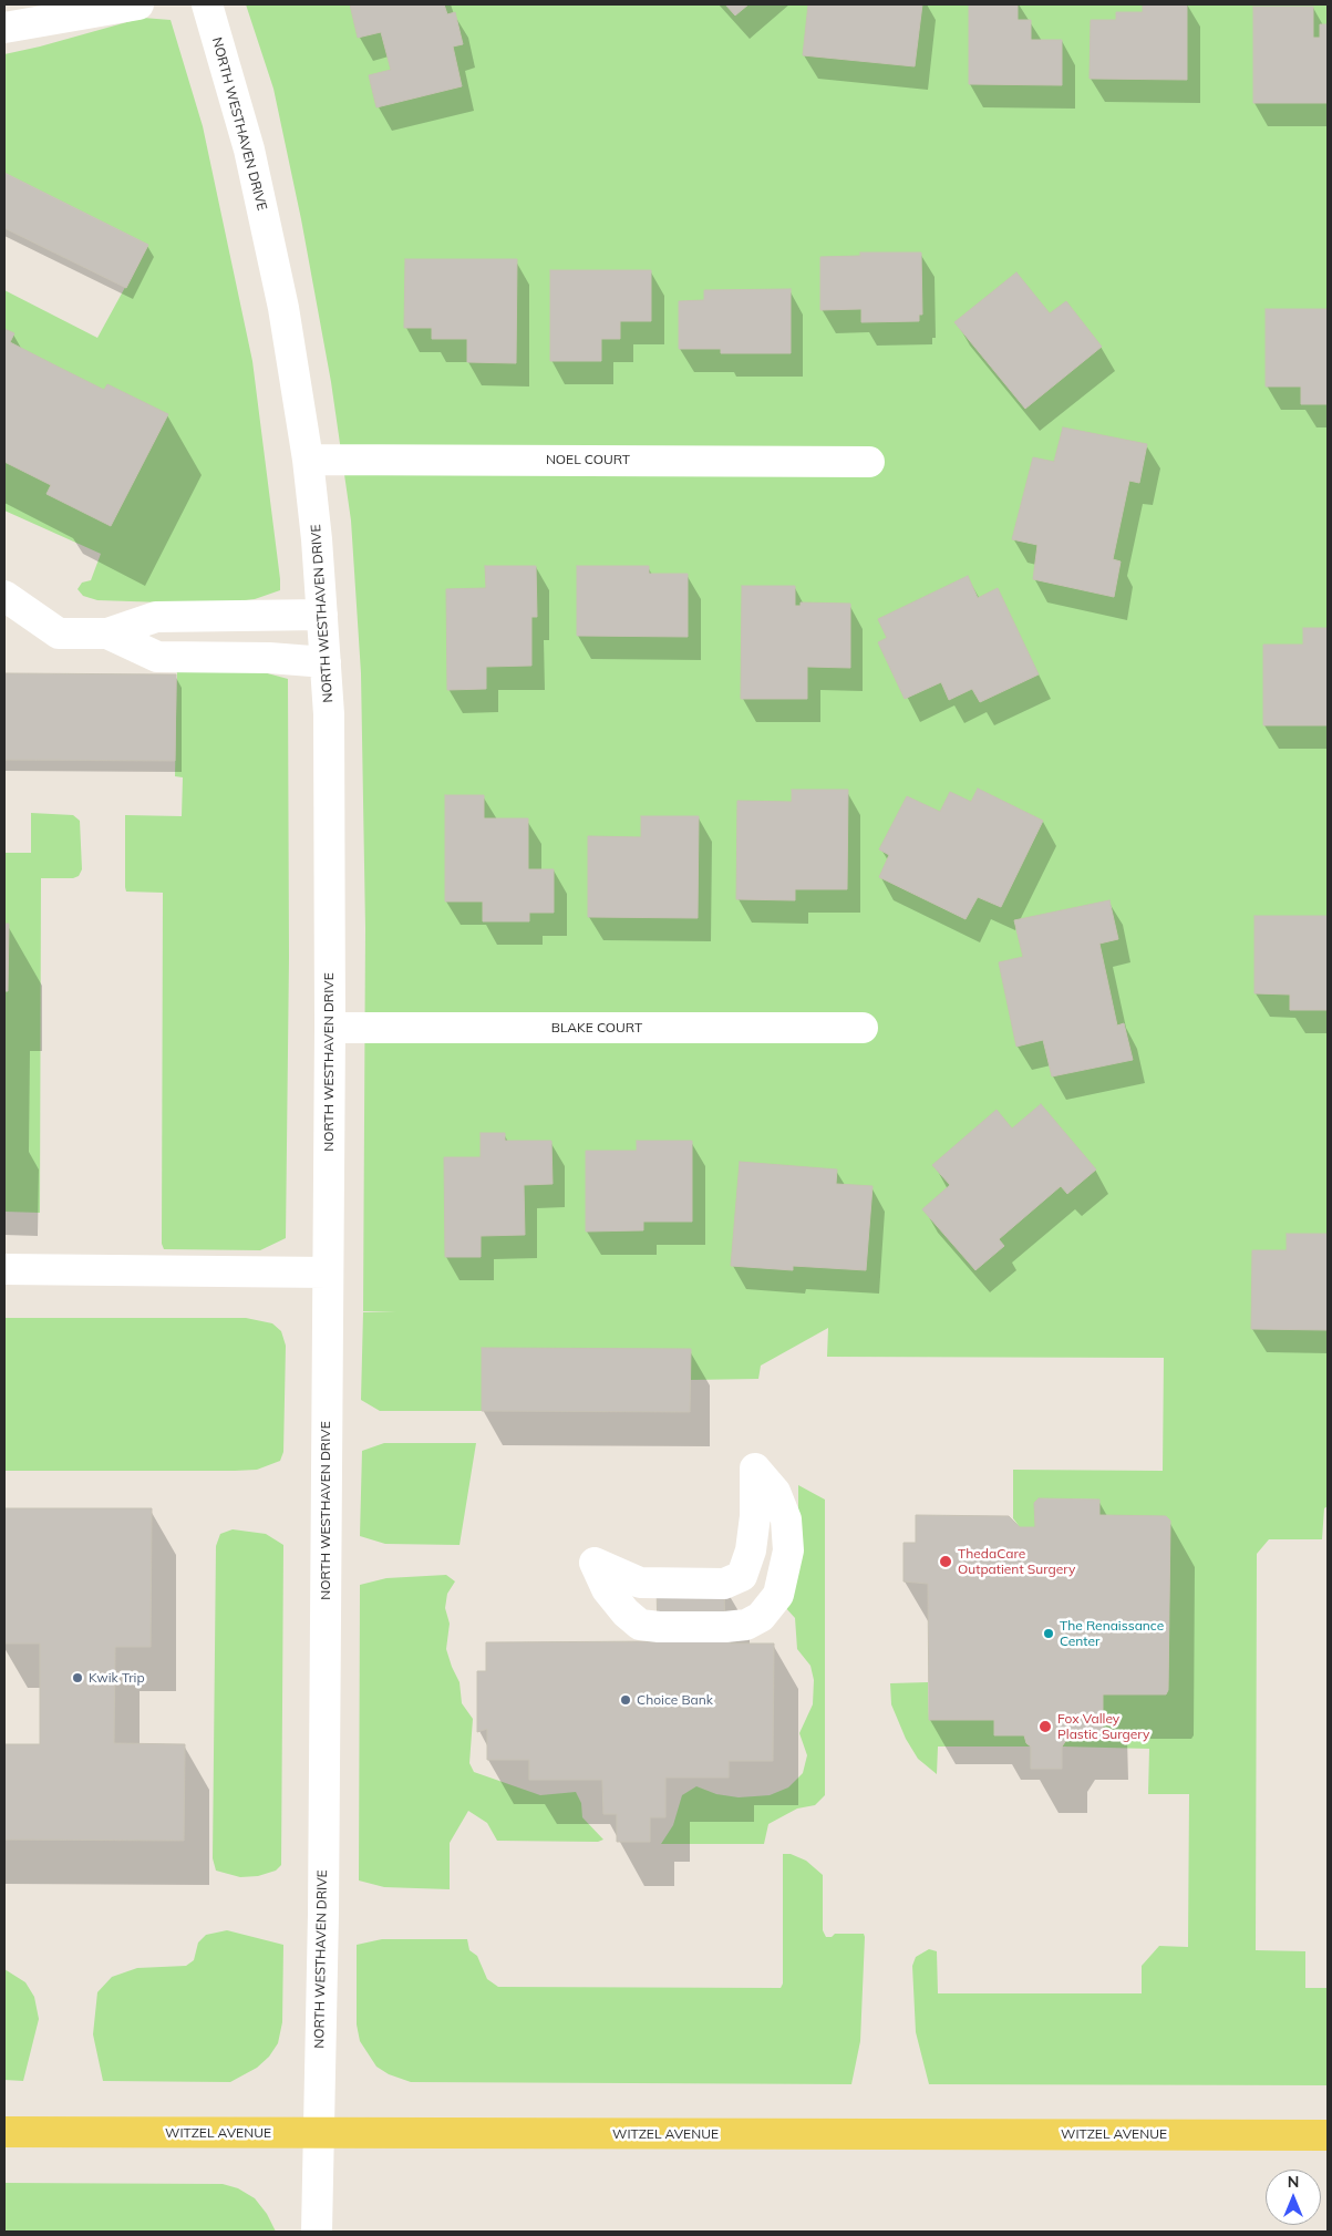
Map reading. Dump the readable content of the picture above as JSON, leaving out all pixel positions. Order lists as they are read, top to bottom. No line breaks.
{"streets":{"main road":["WITZEL AVENUE"],"street":["NORTH WESTHAVEN DRIVE","NOEL COURT","BLAKE COURT"]},"crossings":[["NORTH WESTHAVEN DRIVE","NOEL COURT"],["NORTH WESTHAVEN DRIVE","BLAKE COURT"],["NORTH WESTHAVEN DRIVE","WITZEL AVENUE"]],"places":["ThedaCare Outpatient Surgery","The Renaissance Center","Kwik Trip","Choice Bank","Fox Valley Plastic Surgery"],"north":"top"}
